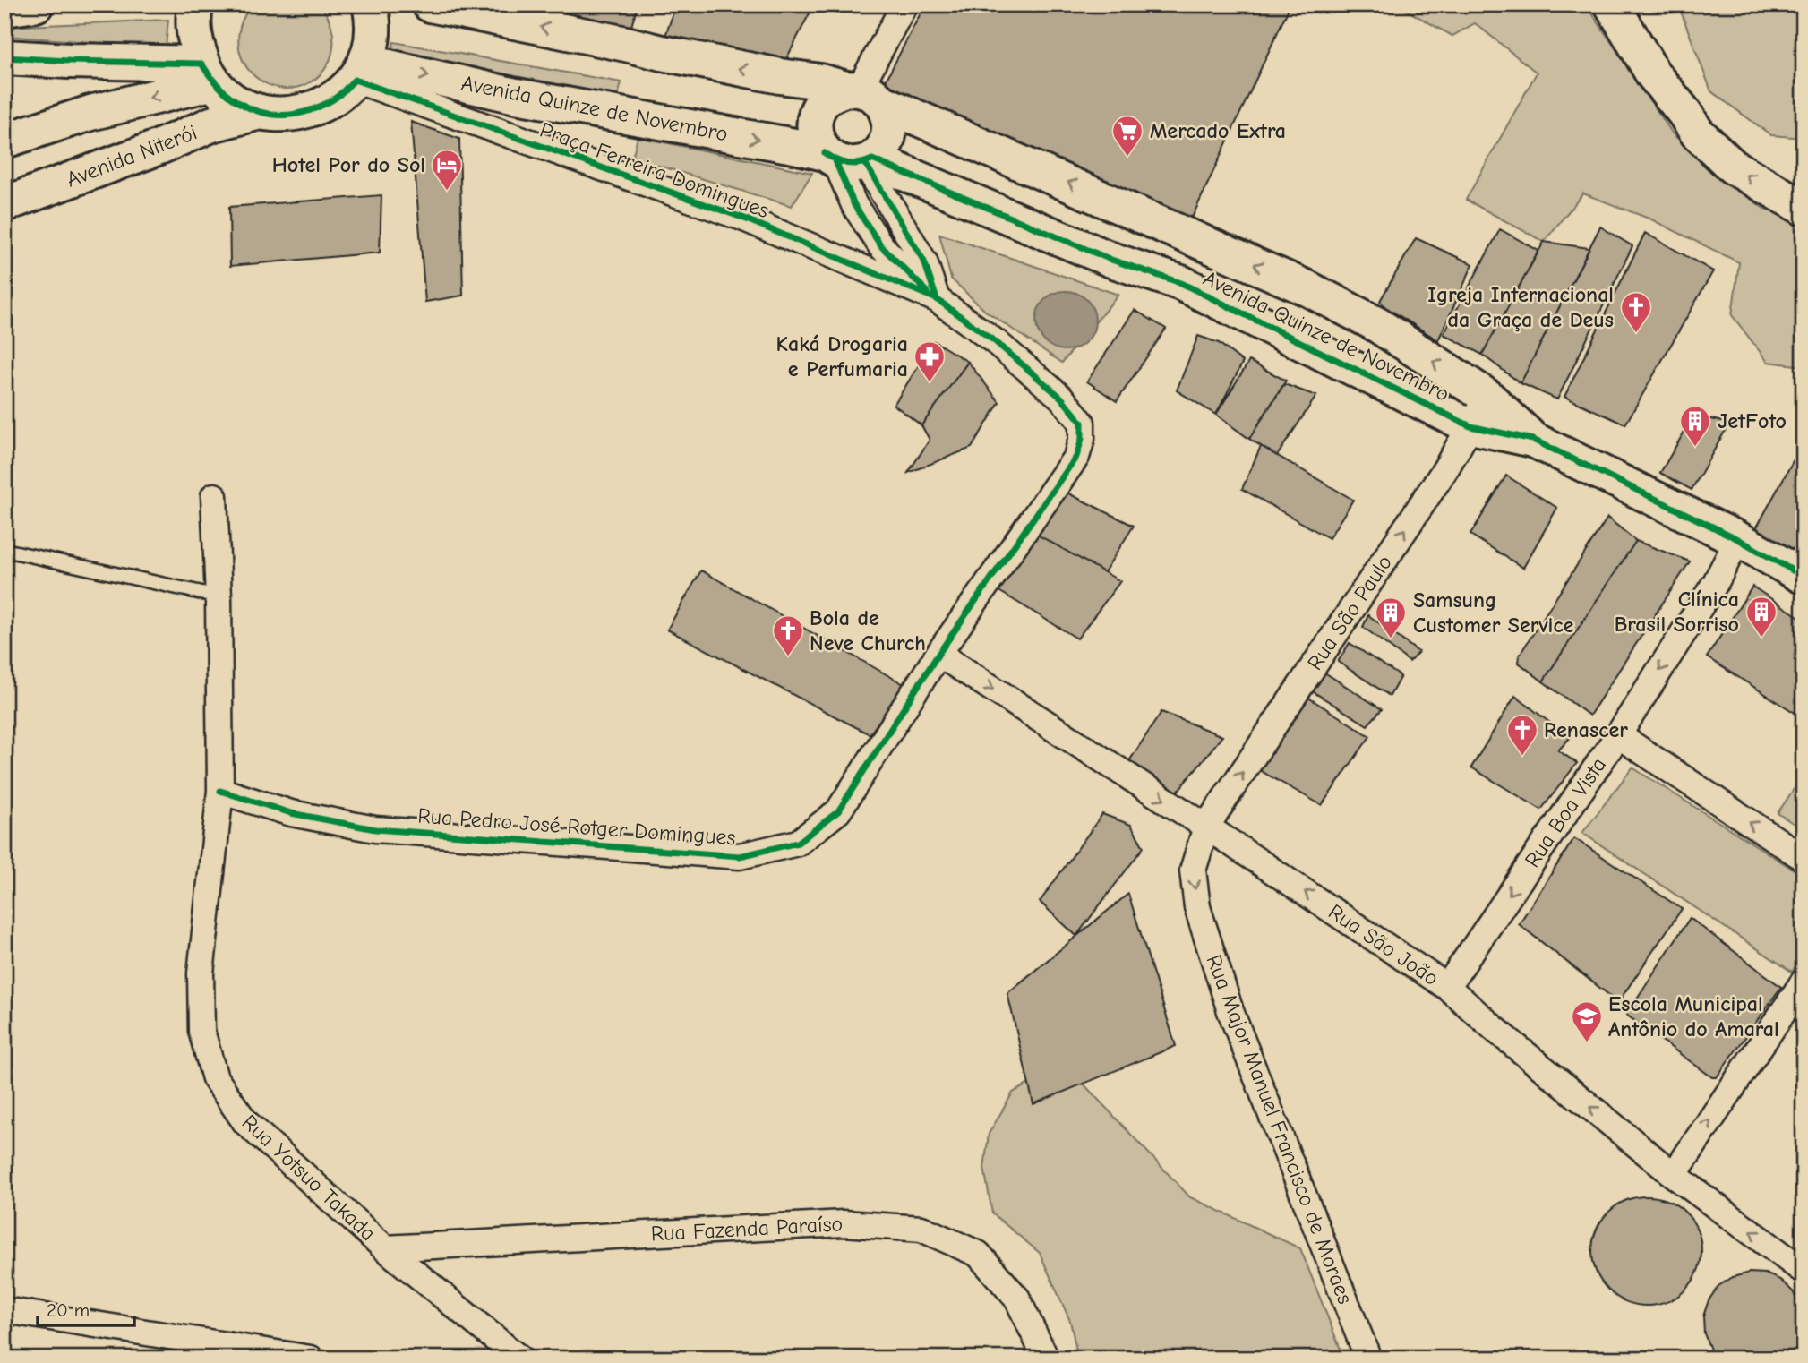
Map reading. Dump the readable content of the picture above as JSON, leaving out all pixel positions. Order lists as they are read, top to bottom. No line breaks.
{"streets":{"main road":["Avenida Quinze de Novembro","Avenida Niterói"],"street":["Praça Ferreira Domingues","Rua São Paulo","Rua Boa Vista","Rua Pedro José Rotger Domingues","Rua São João","Rua Major Manuel Francisco de Moraes","Rua Yotsuo Takada","Rua Fazenda Paraíso"]},"crossings":[["Avenida Quinze de Novembro","Praça Ferreira Domingues"],["Avenida Quinze de Novembro","Rua São Paulo"],["Avenida Quinze de Novembro","Rua Boa Vista"],["Praça Ferreira Domingues","Rua Pedro José Rotger Domingues"],["Rua São Paulo","Rua São João"],["Rua São Paulo","Rua Major Manuel Francisco de Moraes"],["Rua Boa Vista","Rua São João"],["Rua Pedro José Rotger Domingues","Rua São João"],["Rua Pedro José Rotger Domingues","Rua Yotsuo Takada"],["Rua São João","Rua Major Manuel Francisco de Moraes"],["Rua Yotsuo Takada","Rua Fazenda Paraíso"]],"one_way":["Rua São Paulo","Rua Boa Vista","Rua Major Manuel Francisco de Moraes"],"places":{"supermarket":["Mercado Extra"],"hotel":["Hotel Por do Sol"],"church":["Igreja Internacional da Graça de Deus","Bola de Neve Church","Renascer"],"pharmacy":["Kaká Drogaria e Perfumaria"],"building":["JetFoto","Clínica Brasil Sorriso","Samsung Customer Service"],"school or university":["Escola Municipal Antônio do Amaral"]},"scale_bar":"20 m"}
